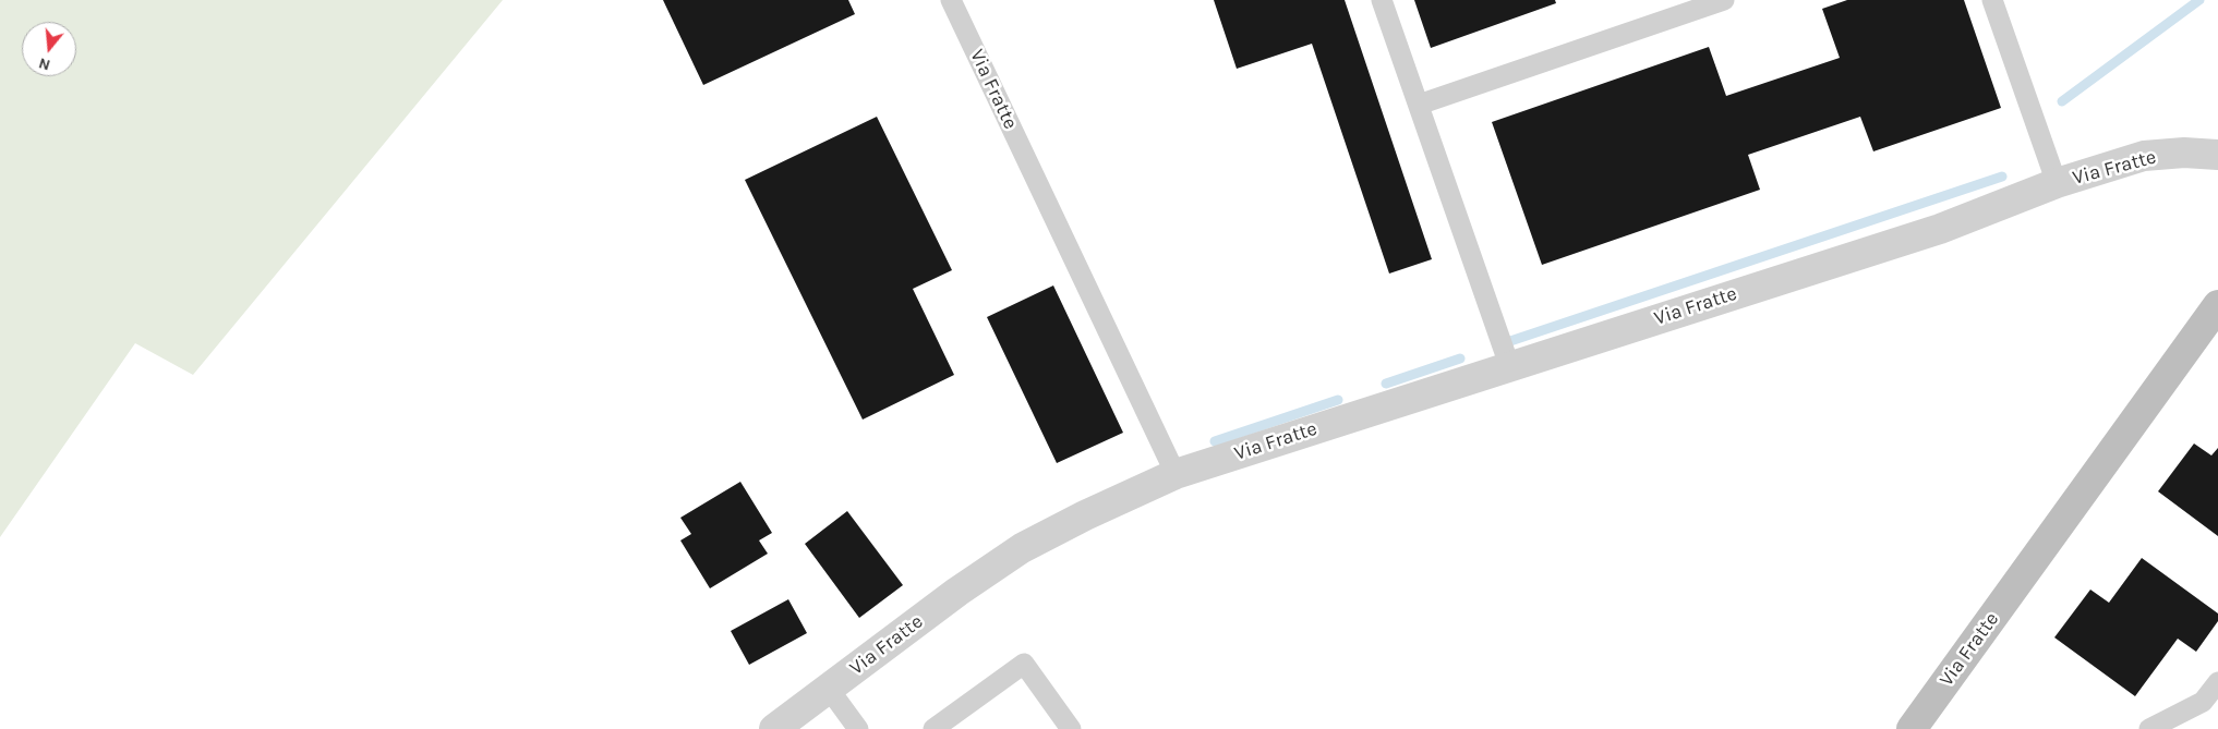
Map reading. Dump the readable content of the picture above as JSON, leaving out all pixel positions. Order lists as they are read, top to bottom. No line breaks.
{"streets":{"main road":["Via Fratte"]},"north":"bottom"}
